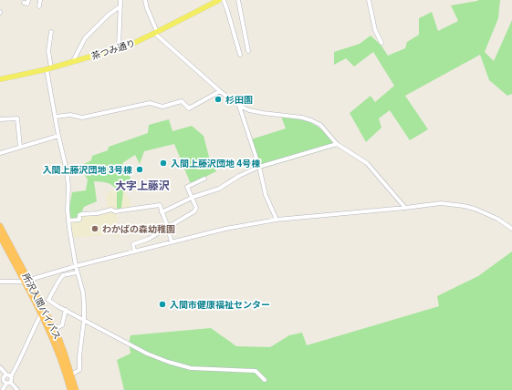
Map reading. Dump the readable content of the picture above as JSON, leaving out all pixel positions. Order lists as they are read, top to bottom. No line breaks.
{"streets":{"highway":["所沢入間バイパス"],"main road":["茶つみ通り"]},"districts":["大字上藤沢"],"places":["杉田園","入間上藤沢団地 4号棟","入間上藤沢団地 3号棟","わかばの森幼稚園","入間市健康福祉センター"]}
